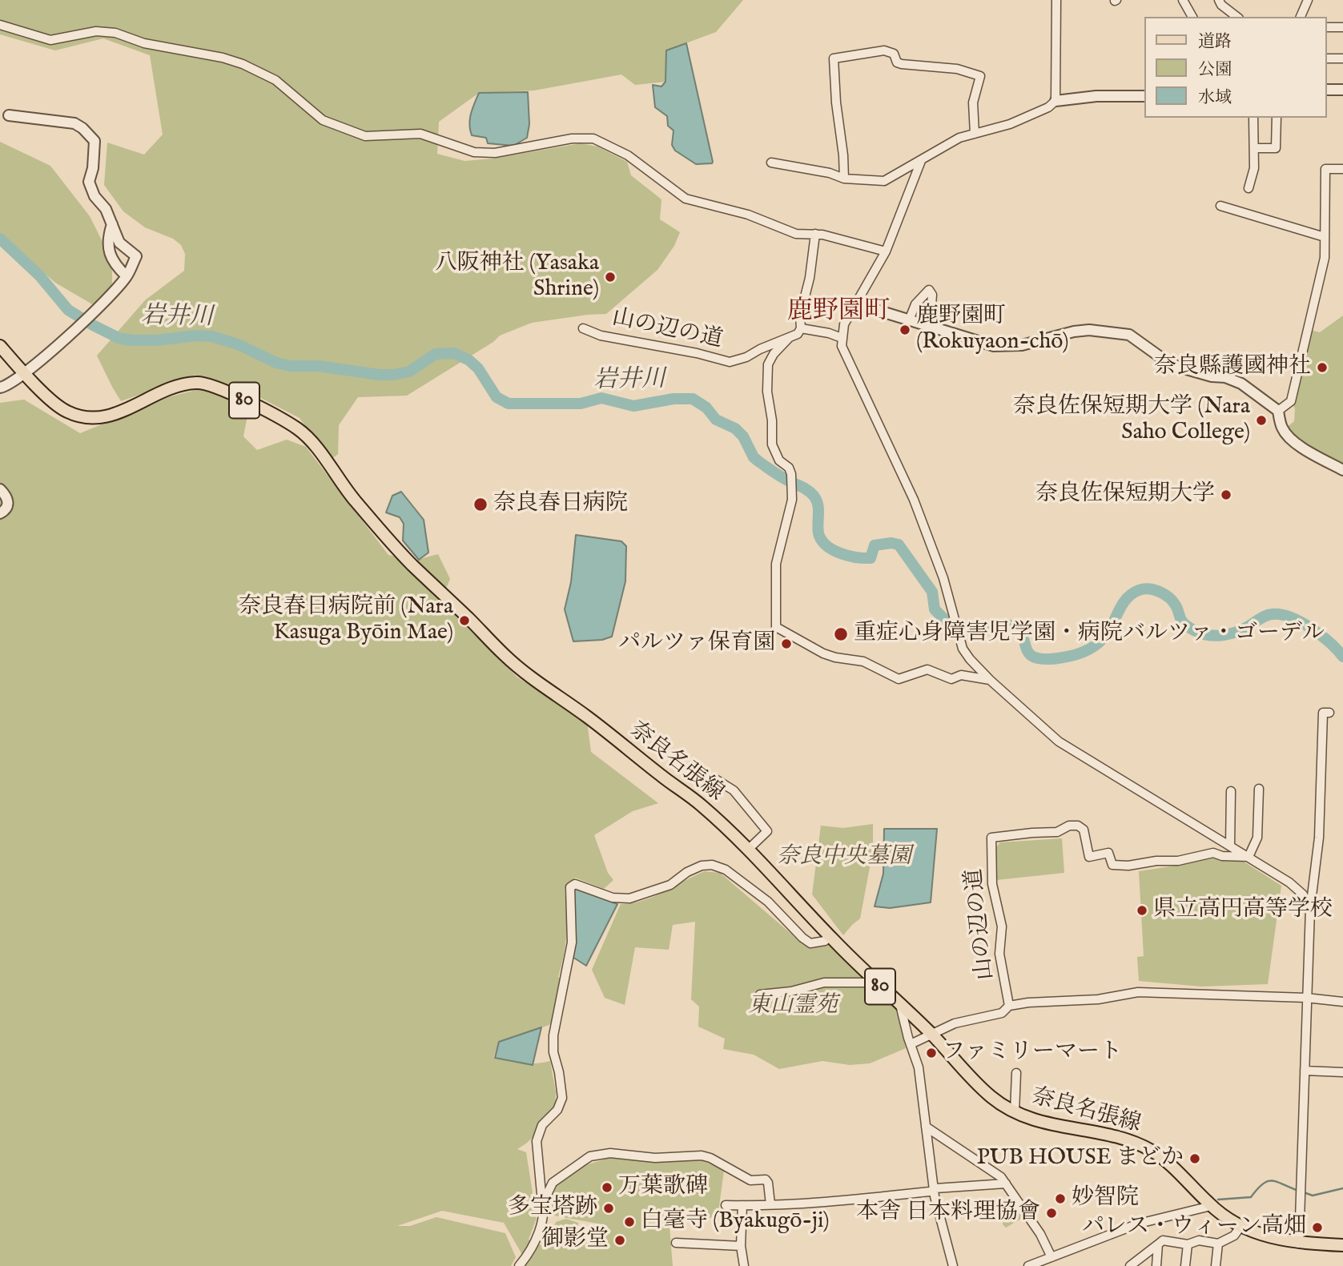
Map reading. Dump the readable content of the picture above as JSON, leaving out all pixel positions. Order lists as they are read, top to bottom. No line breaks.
{"streets":{"main road":["80","奈良名張線"],"street":["山の辺の道"]},"districts":["鹿野園町"],"water":["岩井川"],"parks":["奈良中央墓園","東山霊苑"],"places":["八阪神社 (Yasaka Shrine)","鹿野園町 (Rokuyaon-chō)","奈良縣護國神社","奈良佐保短期大学 (Nara Saho College)","奈良佐保短期大学","奈良春日病院","奈良春日病院前 (Nara Kasuga Byōin Mae)","重症心身障害児学園・病院バルツァ・ゴーデル","パルツァ保育園","県立高円高等学校","ファミリーマート","PUB HOUSE まどか","万葉歌碑","妙智院","多宝塔跡","本舎 日本料理協會","白毫寺 (Byakugō-ji)","パレス・ウィーン高畑","御影堂"],"legend":["道路","公園","水域"]}
